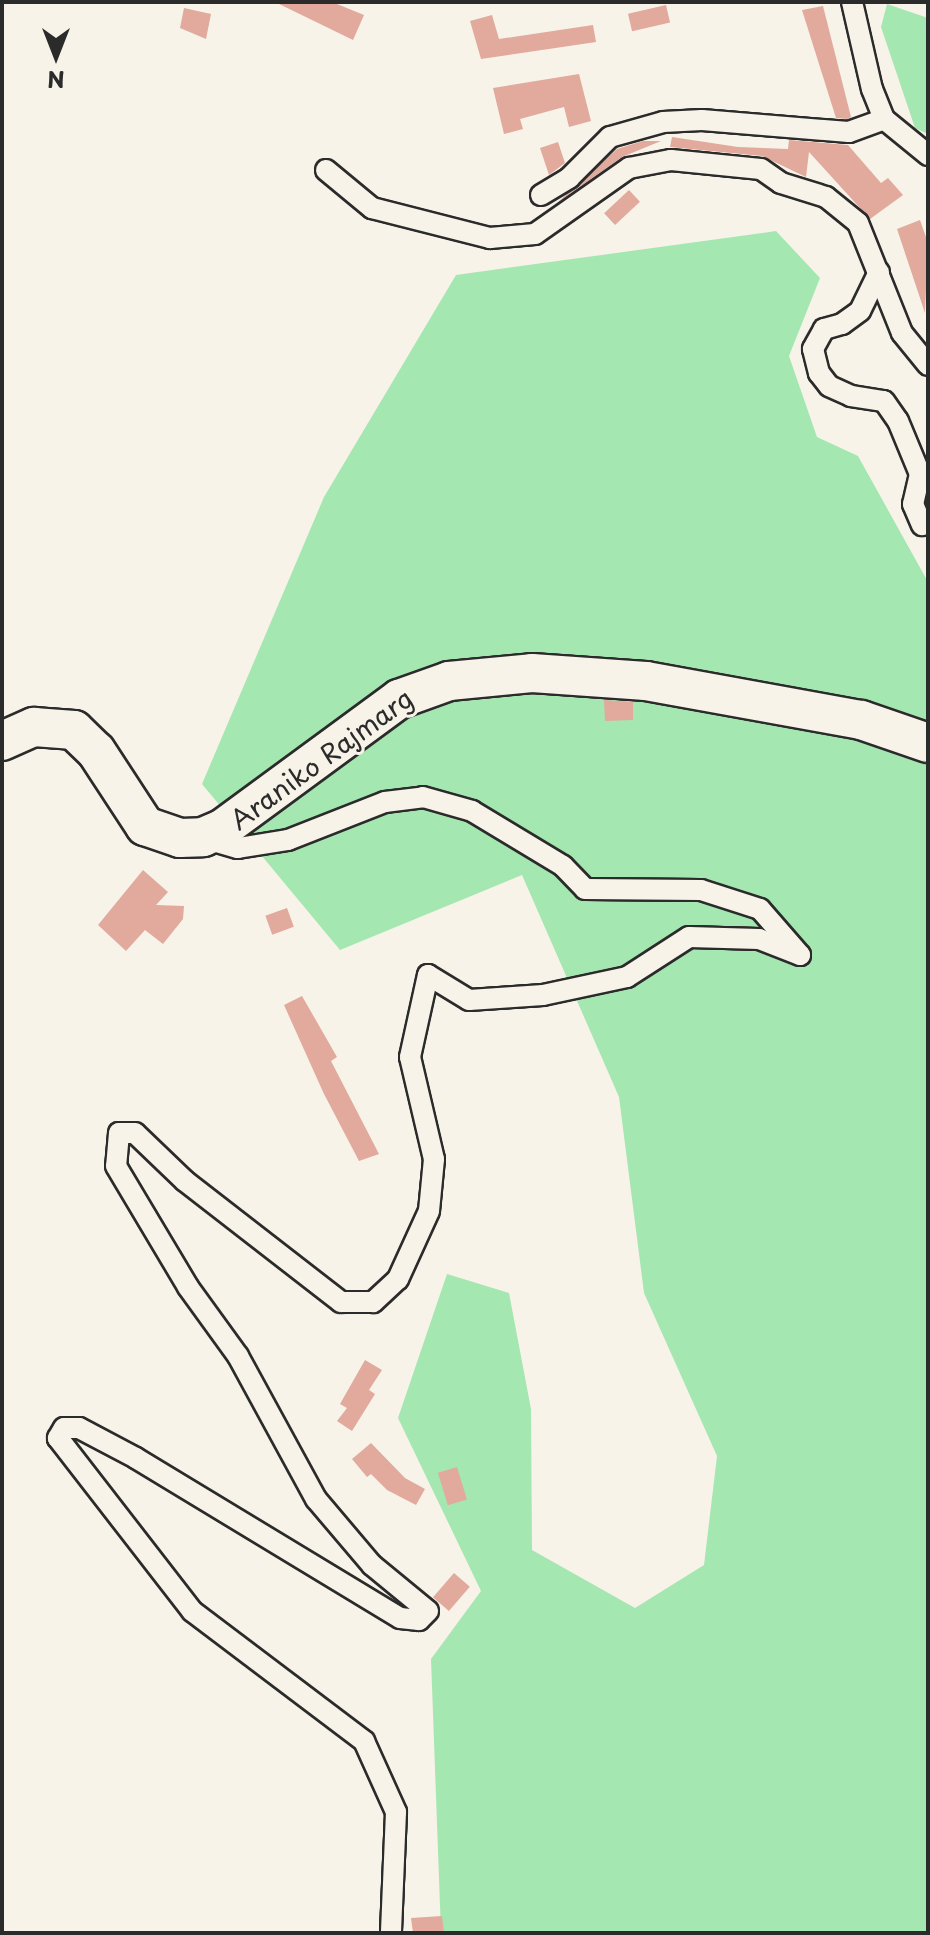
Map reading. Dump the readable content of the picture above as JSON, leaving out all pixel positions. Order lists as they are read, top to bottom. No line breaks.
{"streets":{"highway":["Araniko Rajmarg"]},"north":"bottom"}
